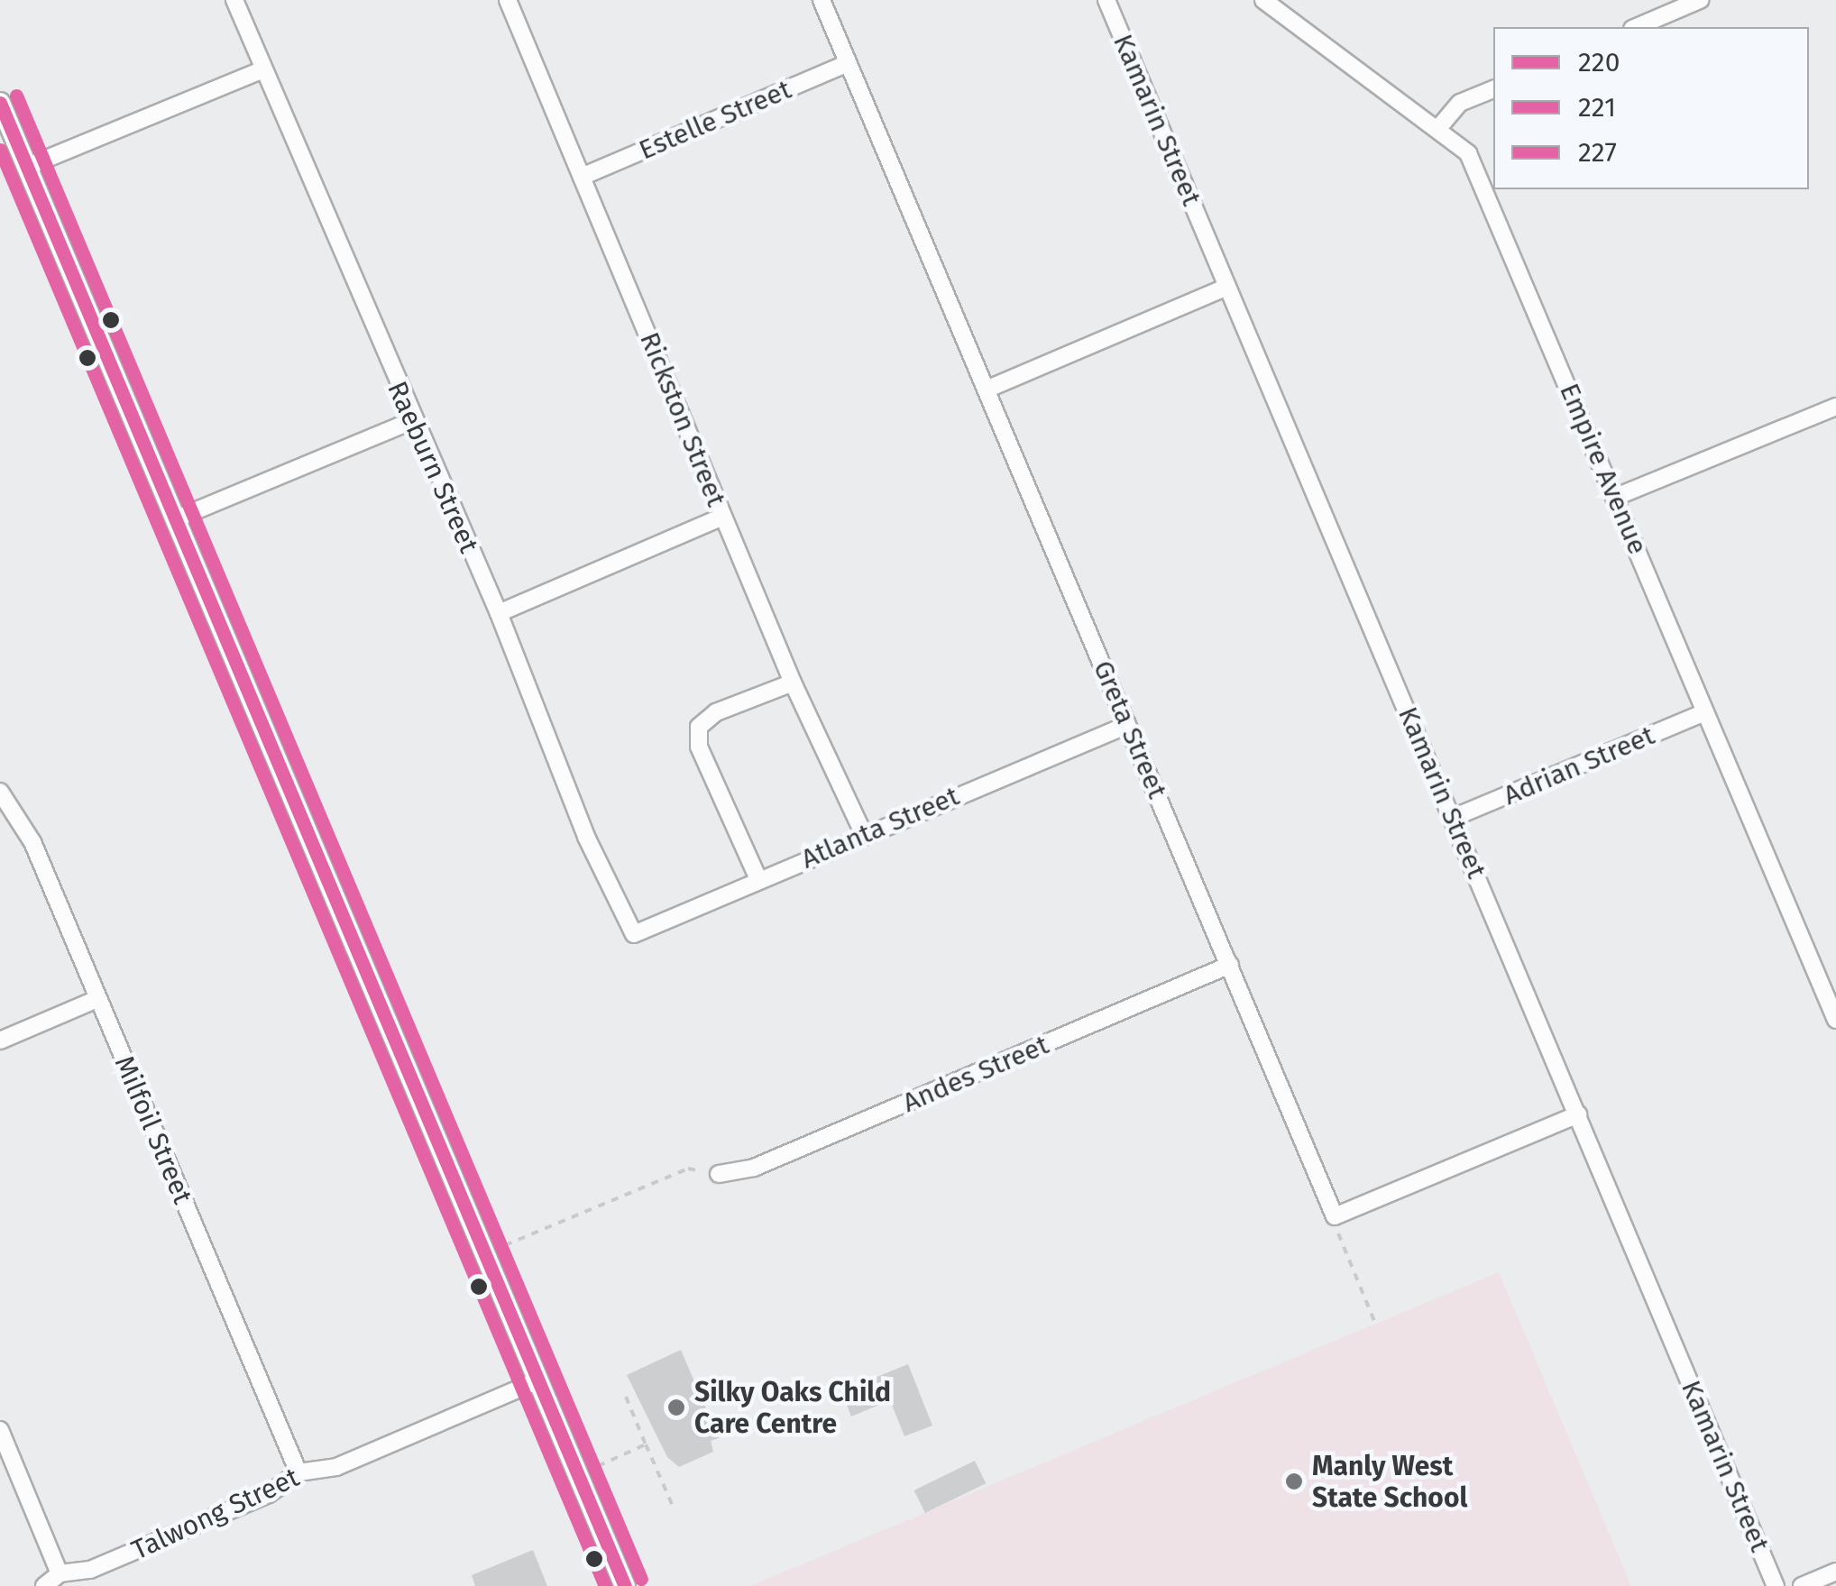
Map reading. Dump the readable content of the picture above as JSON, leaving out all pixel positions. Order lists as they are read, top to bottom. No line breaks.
{"streets":{"street":["Estelle Street","Kamarin Street","Rickston Street","Raeburn Street","Empire Avenue","Greta Street","Adrian Street","Atlanta Street","Andes Street","Milfoil Street","Talwong Street"]},"crossings":[["Estelle Street","Rickston Street"],["Estelle Street","Greta Street"],["Kamarin Street","Adrian Street"],["Rickston Street","Atlanta Street"],["Raeburn Street","Atlanta Street"],["Empire Avenue","Adrian Street"],["Greta Street","Atlanta Street"],["Greta Street","Andes Street"],["Milfoil Street","Talwong Street"]],"places":["Silky Oaks Child Care Centre","Manly West State School"],"lines":["transit line 227","transit line 220","transit line 221"],"legend":["220","221","227"]}
